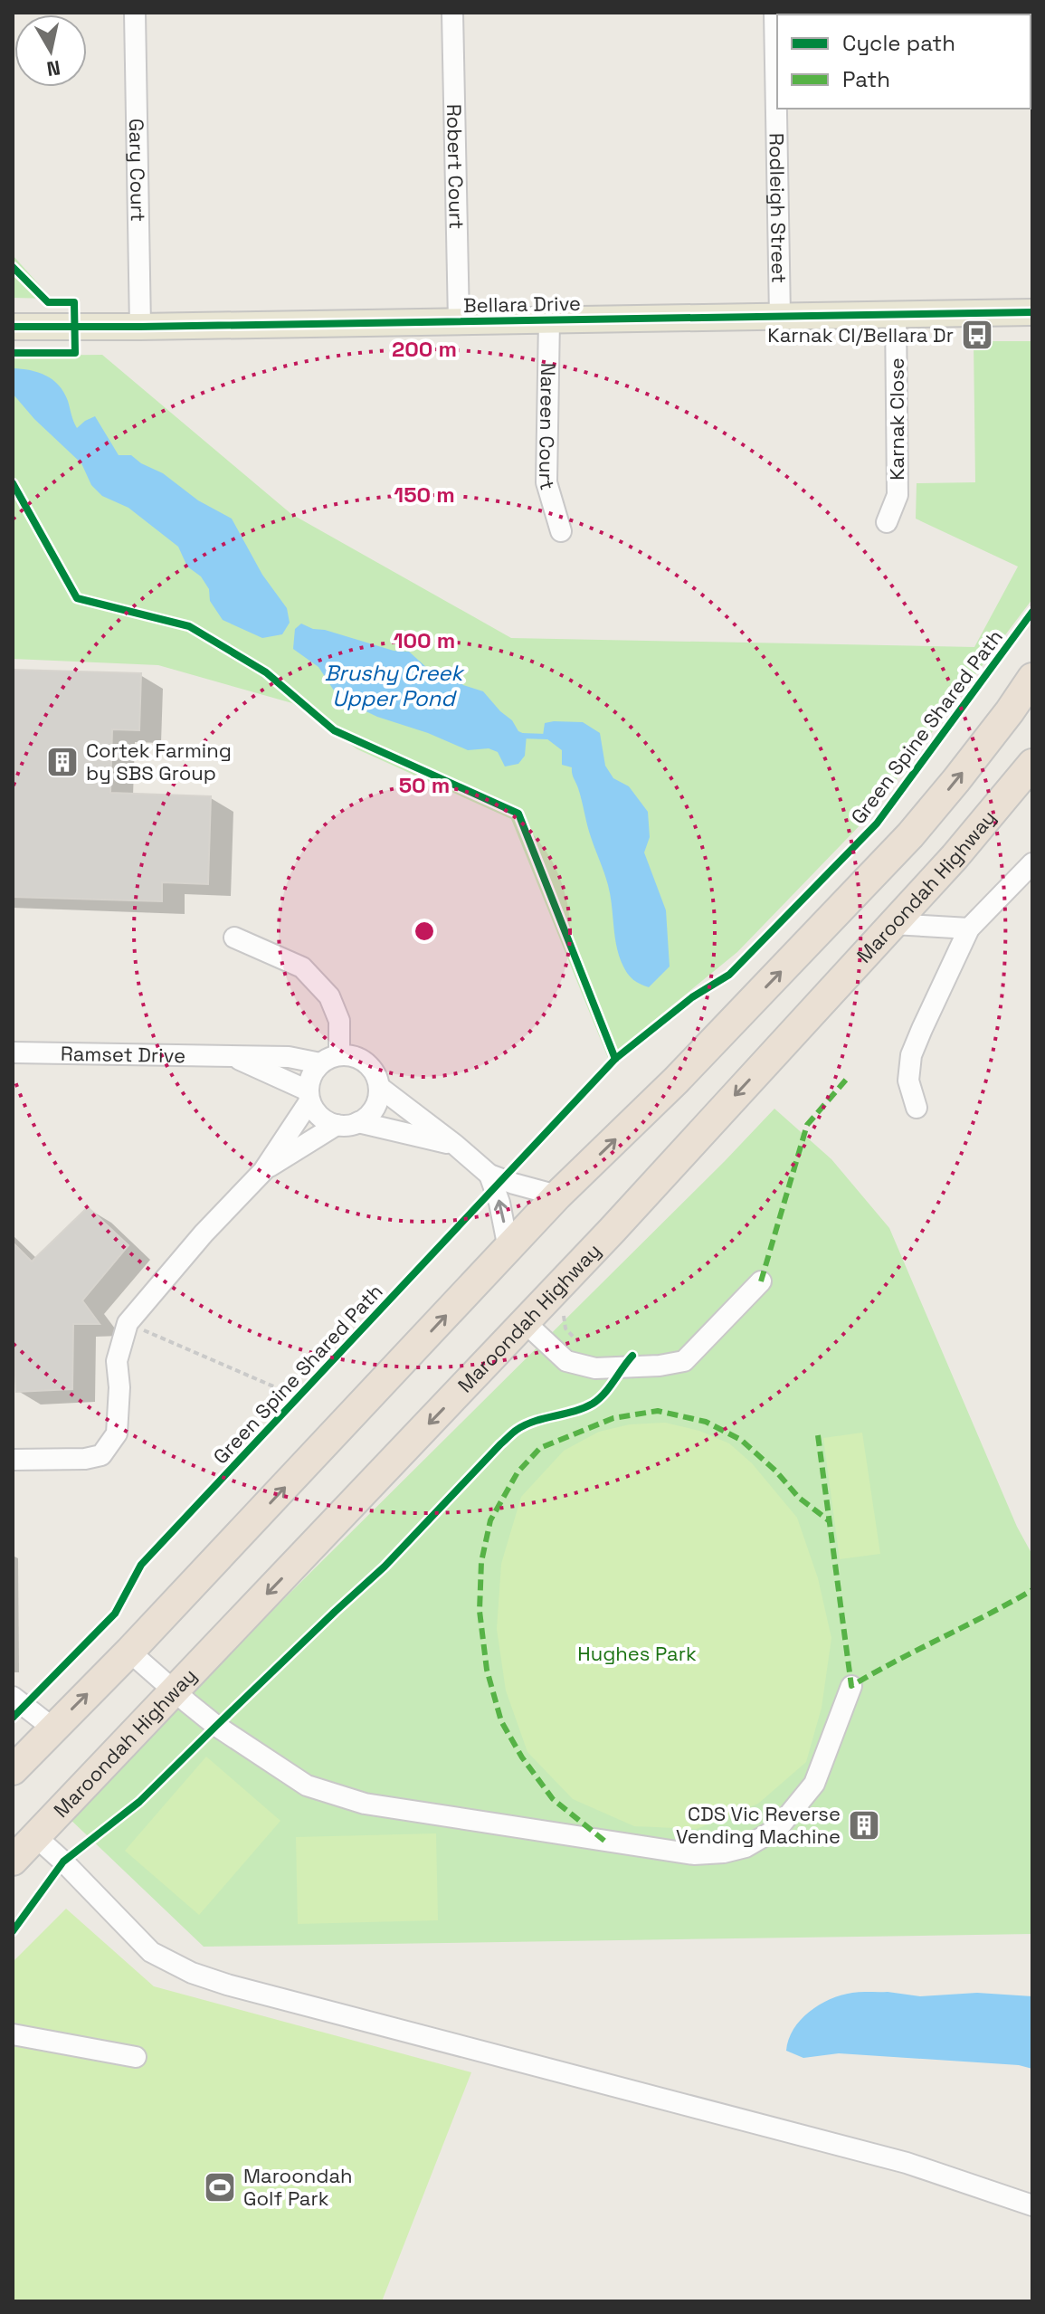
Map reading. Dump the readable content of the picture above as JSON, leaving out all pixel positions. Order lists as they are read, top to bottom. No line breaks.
{"streets":{"highway":["Maroondah Highway"],"main road":["Bellara Drive"],"street":["Robert Court","Gary Court","Rodleigh Street","Karnak Close","Nareen Court","Ramset Drive"],"cycle path":["Green Spine Shared Path"]},"crossings":[["Robert Court","Bellara Drive"],["Gary Court","Bellara Drive"],["Rodleigh Street","Bellara Drive"],["Bellara Drive","Karnak Close"],["Bellara Drive","Nareen Court"]],"water":["Brushy Creek Upper Pond"],"parks":["Hughes Park"],"places":{"bus stop":["Karnak Cl/Bellara Dr"],"building":["Cortek Farming by SBS Group","CDS Vic Reverse Vending Machine"],"sports":["Maroondah Golf Park"]},"legend":["Cycle path","Path"],"north":"bottom","rings":["200 m","150 m","100 m","50 m"]}
